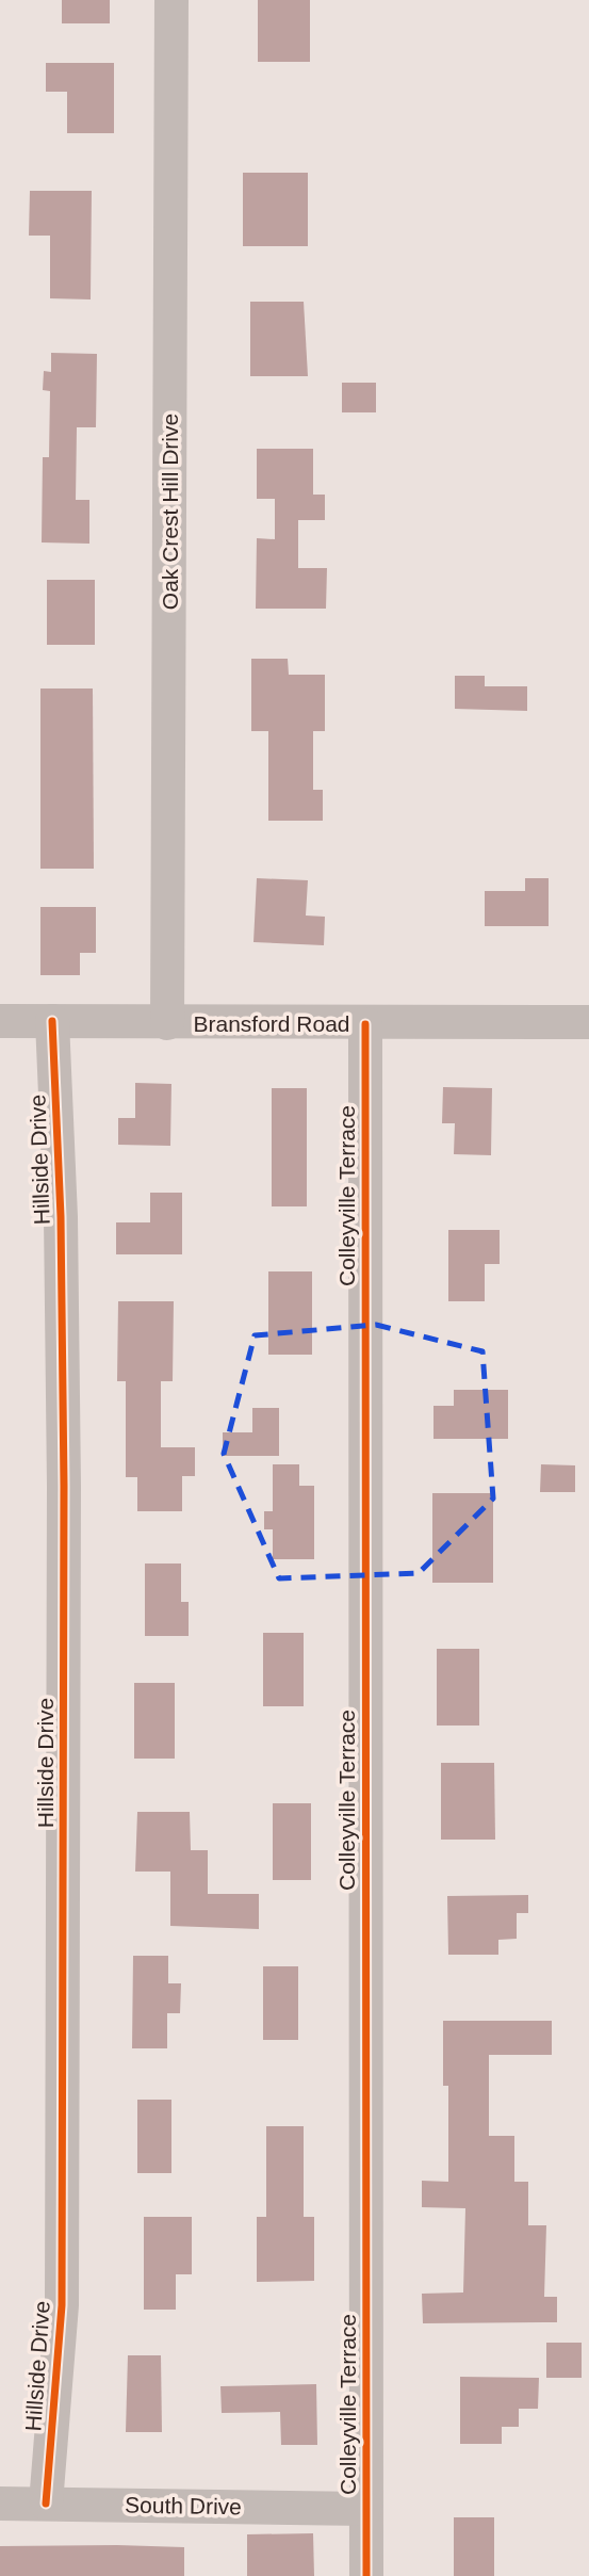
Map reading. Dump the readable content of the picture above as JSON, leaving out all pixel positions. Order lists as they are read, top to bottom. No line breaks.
{"streets":{"street":["Oak Crest Hill Drive","Bransford Road","Hillside Drive","Colleyville Terrace","South Drive"]},"crossings":[["Oak Crest Hill Drive","Bransford Road"],["Bransford Road","Hillside Drive"],["Bransford Road","Colleyville Terrace"],["Hillside Drive","South Drive"],["Colleyville Terrace","South Drive"]]}
